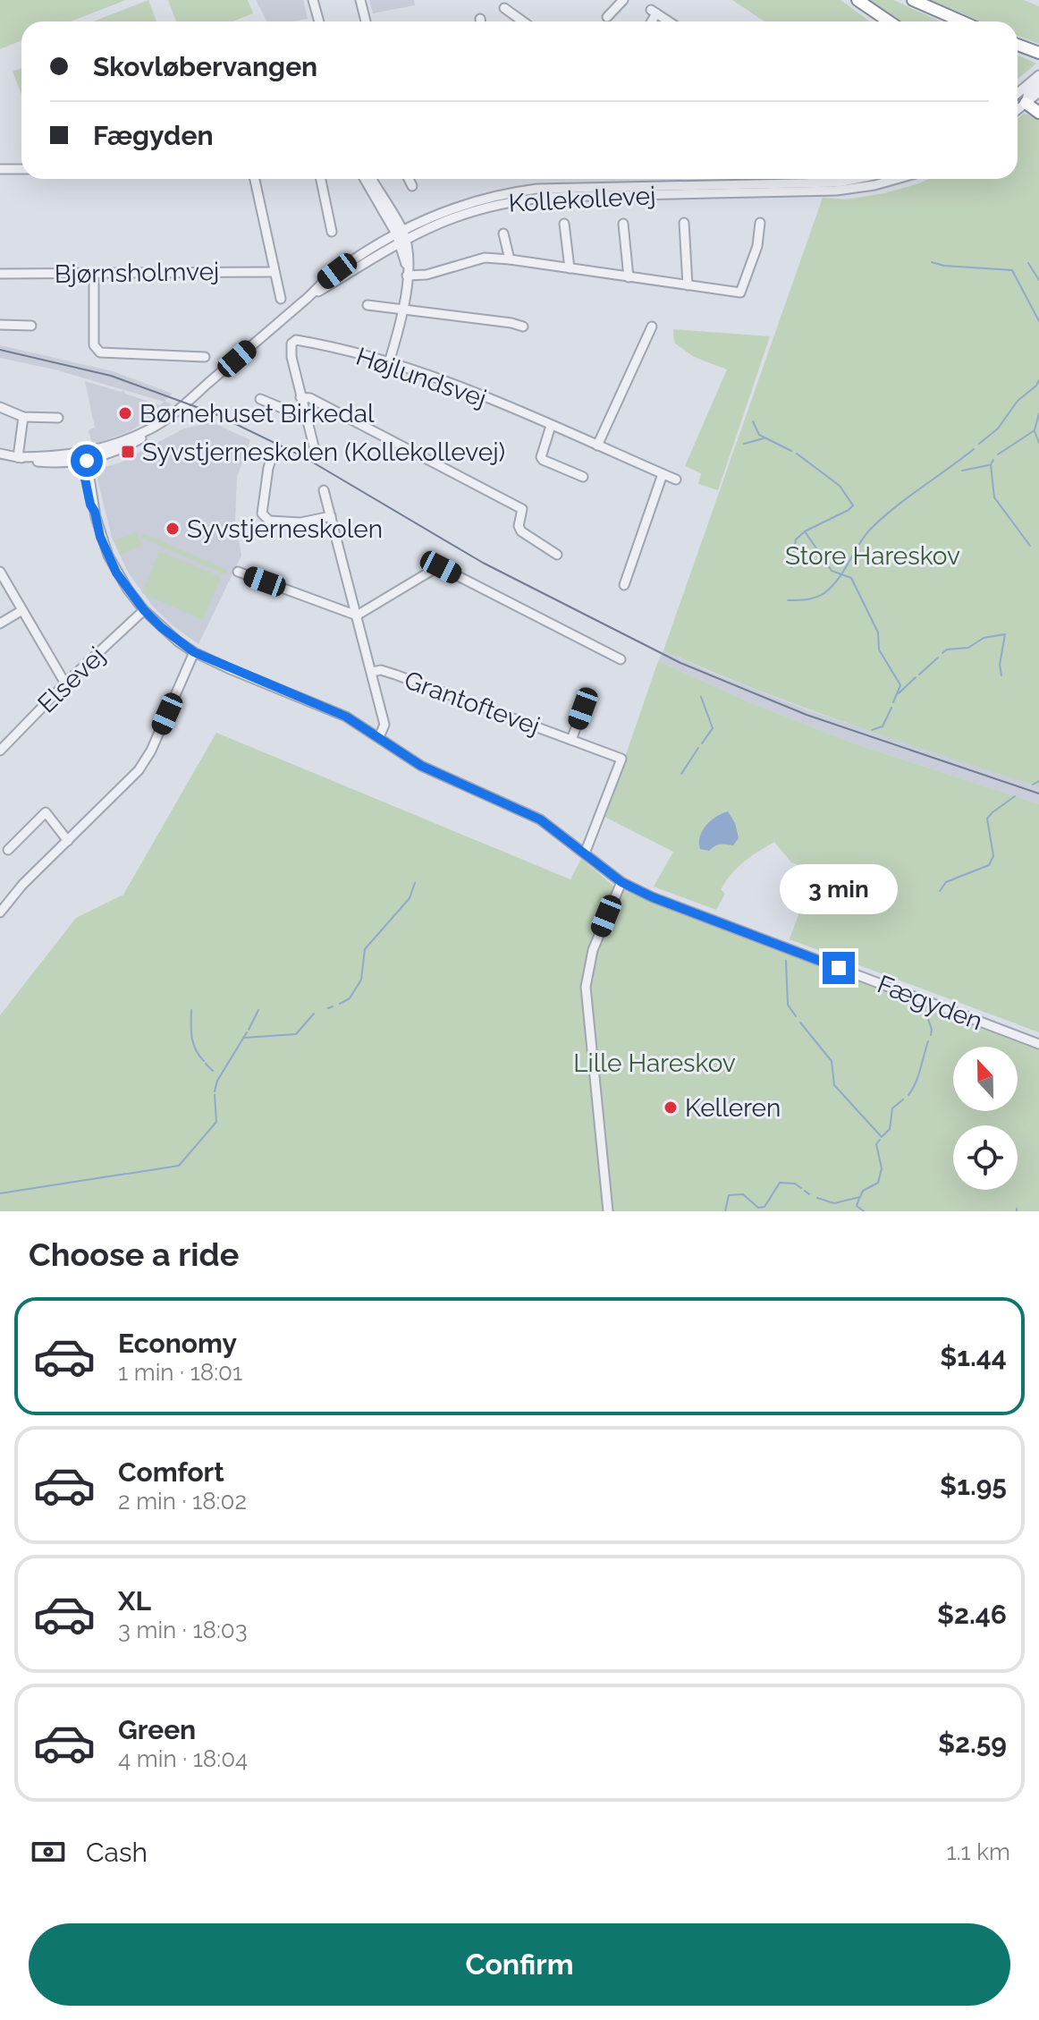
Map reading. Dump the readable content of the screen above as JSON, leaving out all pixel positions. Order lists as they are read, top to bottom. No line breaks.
{"streets":{"street":["Kollekollevej","Bjørnsholmvej","Højlundsvej","Elsevej","Grantoftevej","Fægyden"]},"crossings":[["Kollekollevej","Fægyden"],["Elsevej","Fægyden"],["Grantoftevej","Fægyden"]],"parks":["Store Hareskov","Lille Hareskov"],"places":{"other":["Børnehuset Birkedal","Syvstjerneskolen","Kelleren"],"transit":["Syvstjerneskolen (Kollekollevej)"]},"north":"top","page":{"banner":["Skovløbervangen","Fægyden"],"bubble":"3 min","heading":"Choose a ride","list":[{"name":"Economy","note":"1 min · 18:01","value":"$1.44"},{"name":"Comfort","note":"2 min · 18:02","value":"$1.95"},{"name":"XL","note":"3 min · 18:03","value":"$2.46"},{"name":"Green","note":"4 min · 18:04","value":"$2.59"}],"pay":["Cash","1.1 km"],"buttons":"Confirm"}}
